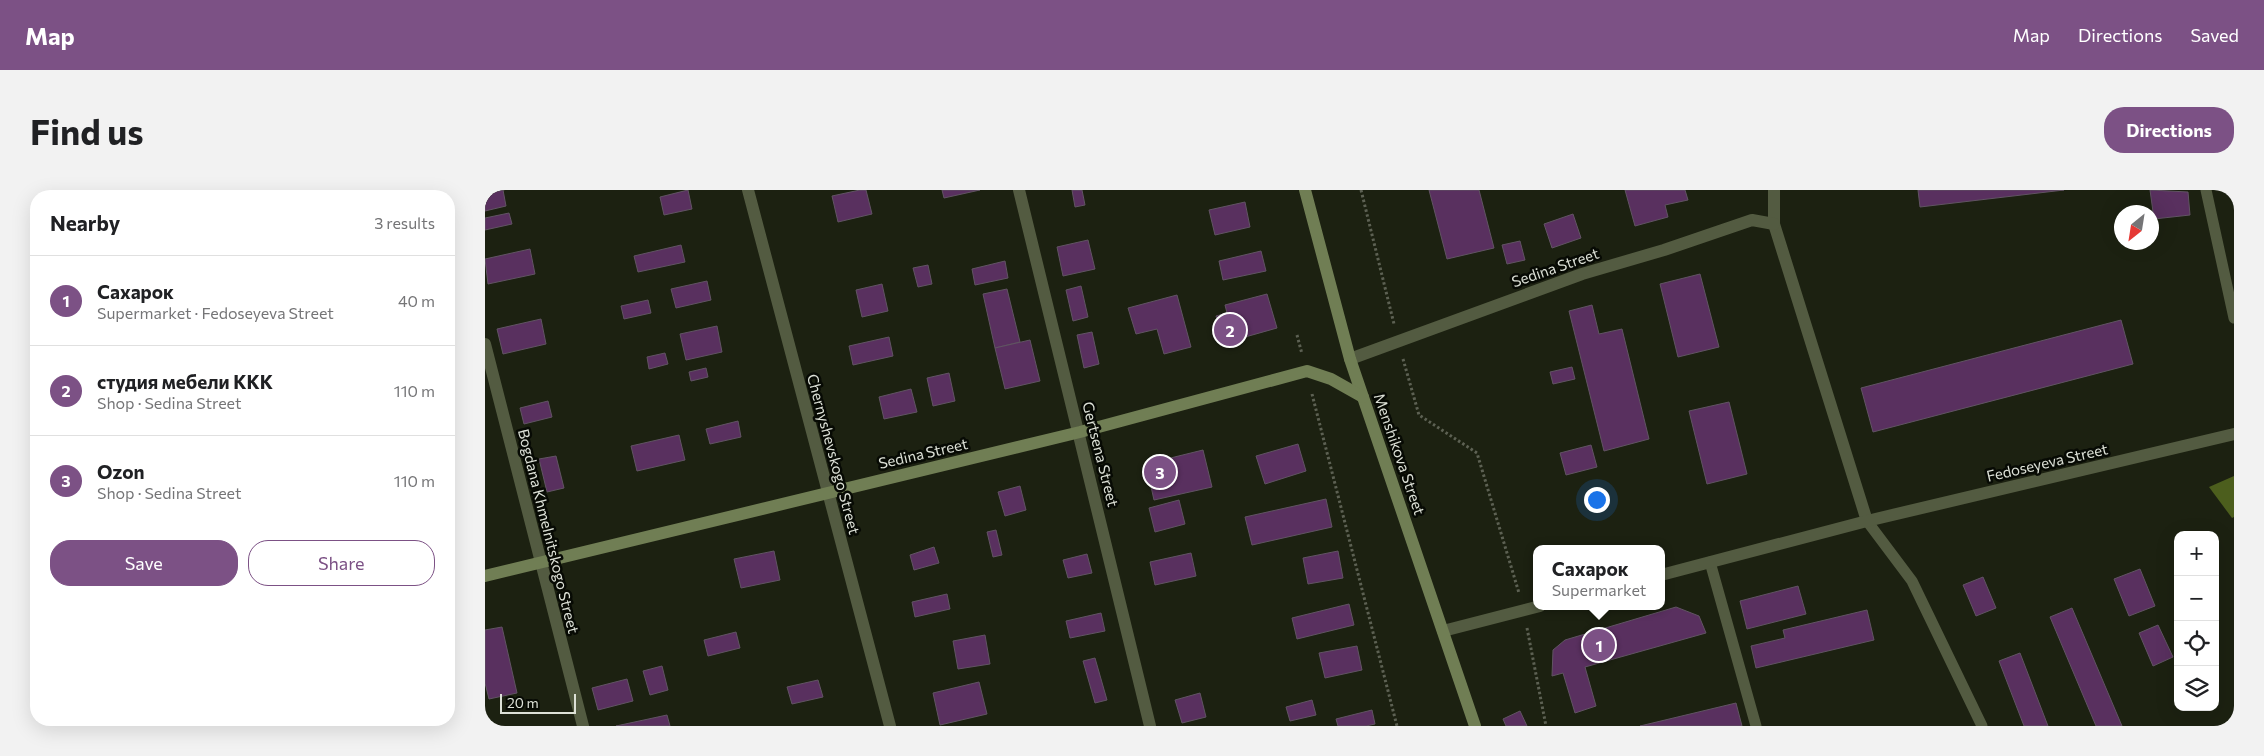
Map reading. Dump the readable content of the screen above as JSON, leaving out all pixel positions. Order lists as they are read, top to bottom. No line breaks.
{"streets":{"main road":["Sedina Street","Menshikova Street"],"street":["Chernyshevskogo Street","Gertsena Street","Fedoseyeva Street","Bogdana Khmelnitskogo Street"]},"crossings":[["Sedina Street","Chernyshevskogo Street"],["Sedina Street","Gertsena Street"],["Sedina Street","Menshikova Street"],["Sedina Street","Bogdana Khmelnitskogo Street"]],"scale_bar":"20 m","north":"bottom left","page":{"header":"Map","nav":["Map","Directions","Saved"],"buttons":["Directions",["Save","Share"]],"title":"Find us","heading":["Nearby","3 results"],"list":[{"mark":"1","name":"Сахарок","note":"Supermarket · Fedoseyeva Street","value":"40 m"},{"mark":"2","name":"студия мебели ККК","note":"Shop · Sedina Street","value":"110 m"},{"mark":"3","name":"Ozon","note":"Shop · Sedina Street","value":"110 m"}],"pins":["2","3","1"],"map_buttons":["+","−"],"popup":["Сахарок","Supermarket"],"scale":"20 m"}}
